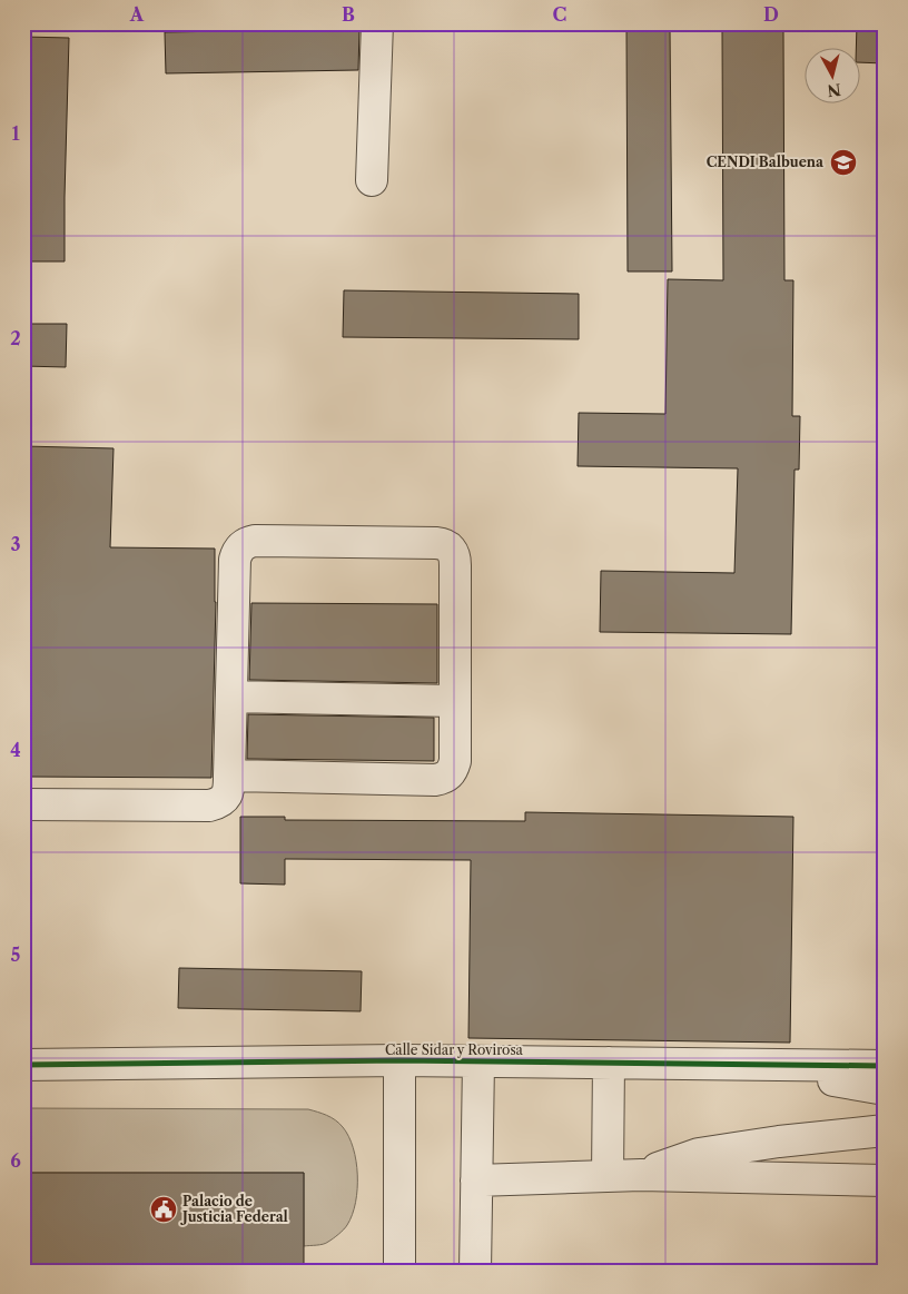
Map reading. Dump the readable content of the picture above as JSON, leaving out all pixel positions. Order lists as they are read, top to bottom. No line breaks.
{"streets":{"street":["Calle Sidar y Rovirosa"]},"places":{"school or university":["CENDI Balbuena"],"public building":["Palacio de Justicia Federal"]},"north":"bottom","grid":{"columns":["A","B","C","D"],"rows":["1","2","3","4","5","6"]}}
